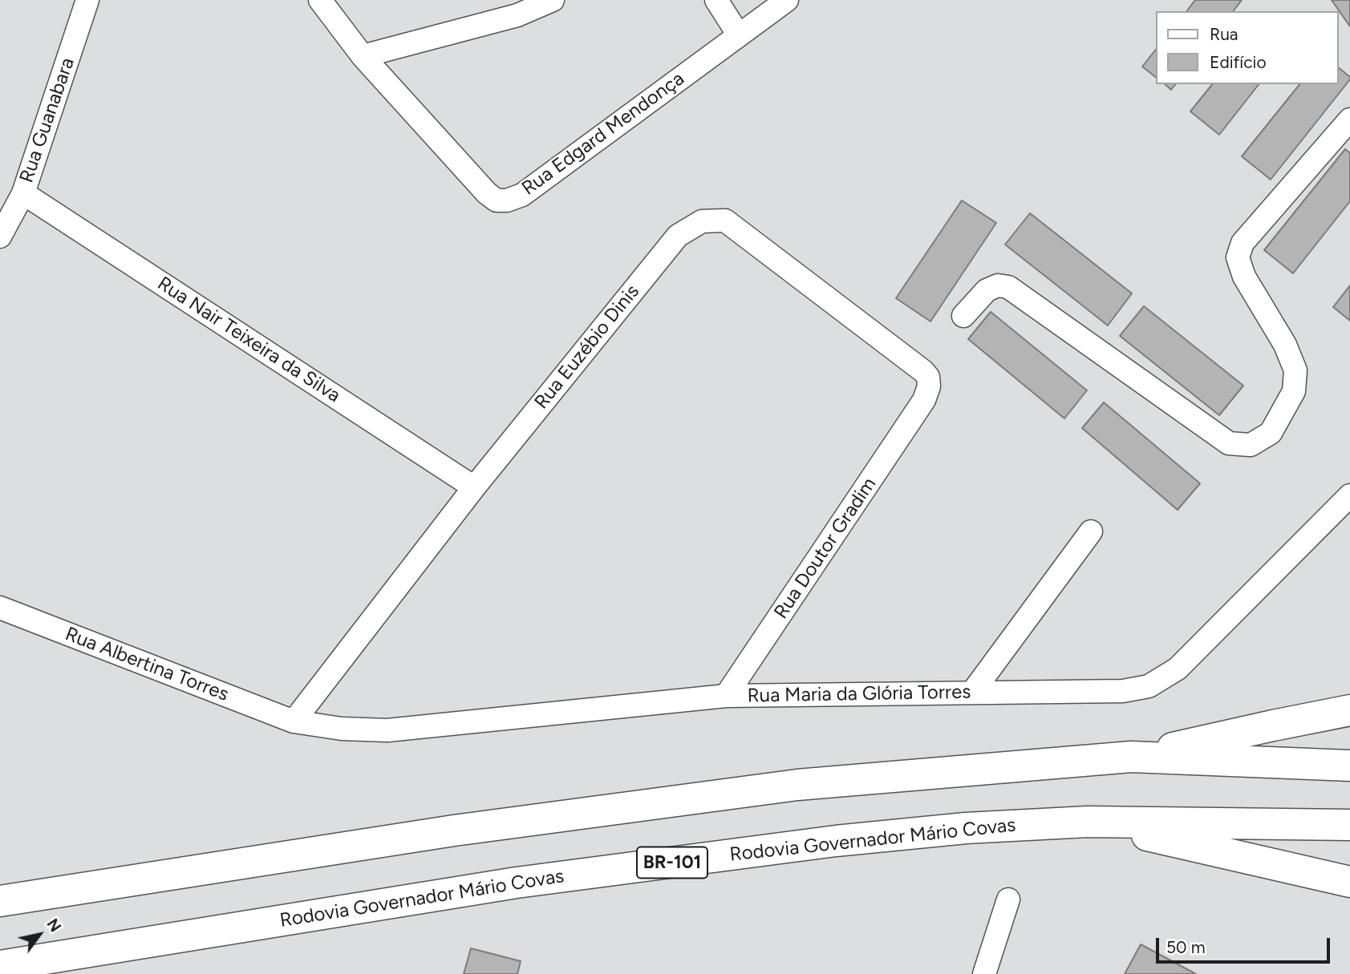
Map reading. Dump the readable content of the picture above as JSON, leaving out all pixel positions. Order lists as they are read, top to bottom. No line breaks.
{"streets":{"highway":["Rodovia Governador Mário Covas","BR-101"],"street":["Rua Guanabara","Rua Edgard Mendonça","Rua Nair Teixeira da Silva","Rua Euzébio Dinis","Rua Doutor Gradim","Rua Albertina Torres","Rua Maria da Glória Torres"]},"crossings":[["Rua Guanabara","Rua Nair Teixeira da Silva"],["Rua Nair Teixeira da Silva","Rua Euzébio Dinis"],["Rua Euzébio Dinis","Rua Doutor Gradim"],["Rua Euzébio Dinis","Rua Albertina Torres"],["Rua Euzébio Dinis","Rua Maria da Glória Torres"],["Rua Doutor Gradim","Rua Maria da Glória Torres"],["Rua Albertina Torres","Rua Maria da Glória Torres"]],"legend":["Rua","Edifício"],"scale_bar":"50 m","north":"top right"}
